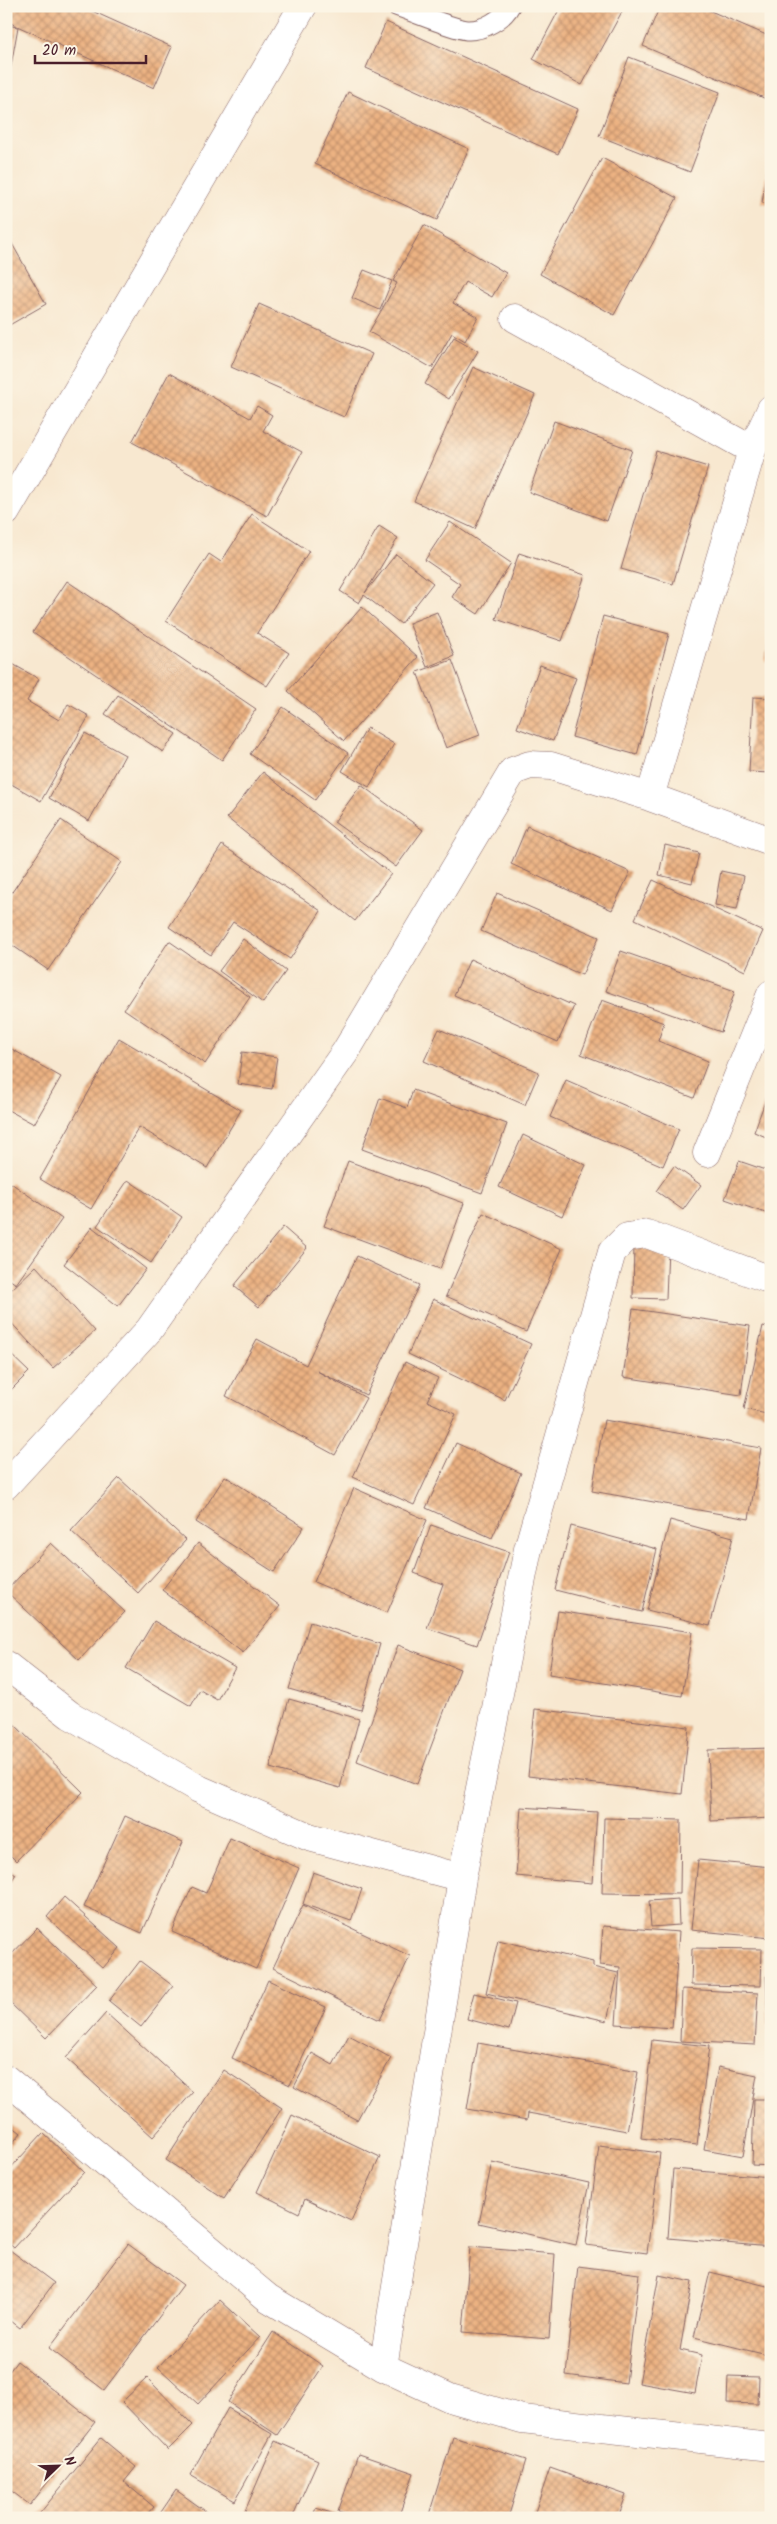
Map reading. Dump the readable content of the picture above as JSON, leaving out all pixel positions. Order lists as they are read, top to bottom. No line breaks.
{"scale_bar":"20 m","north":"top right"}
